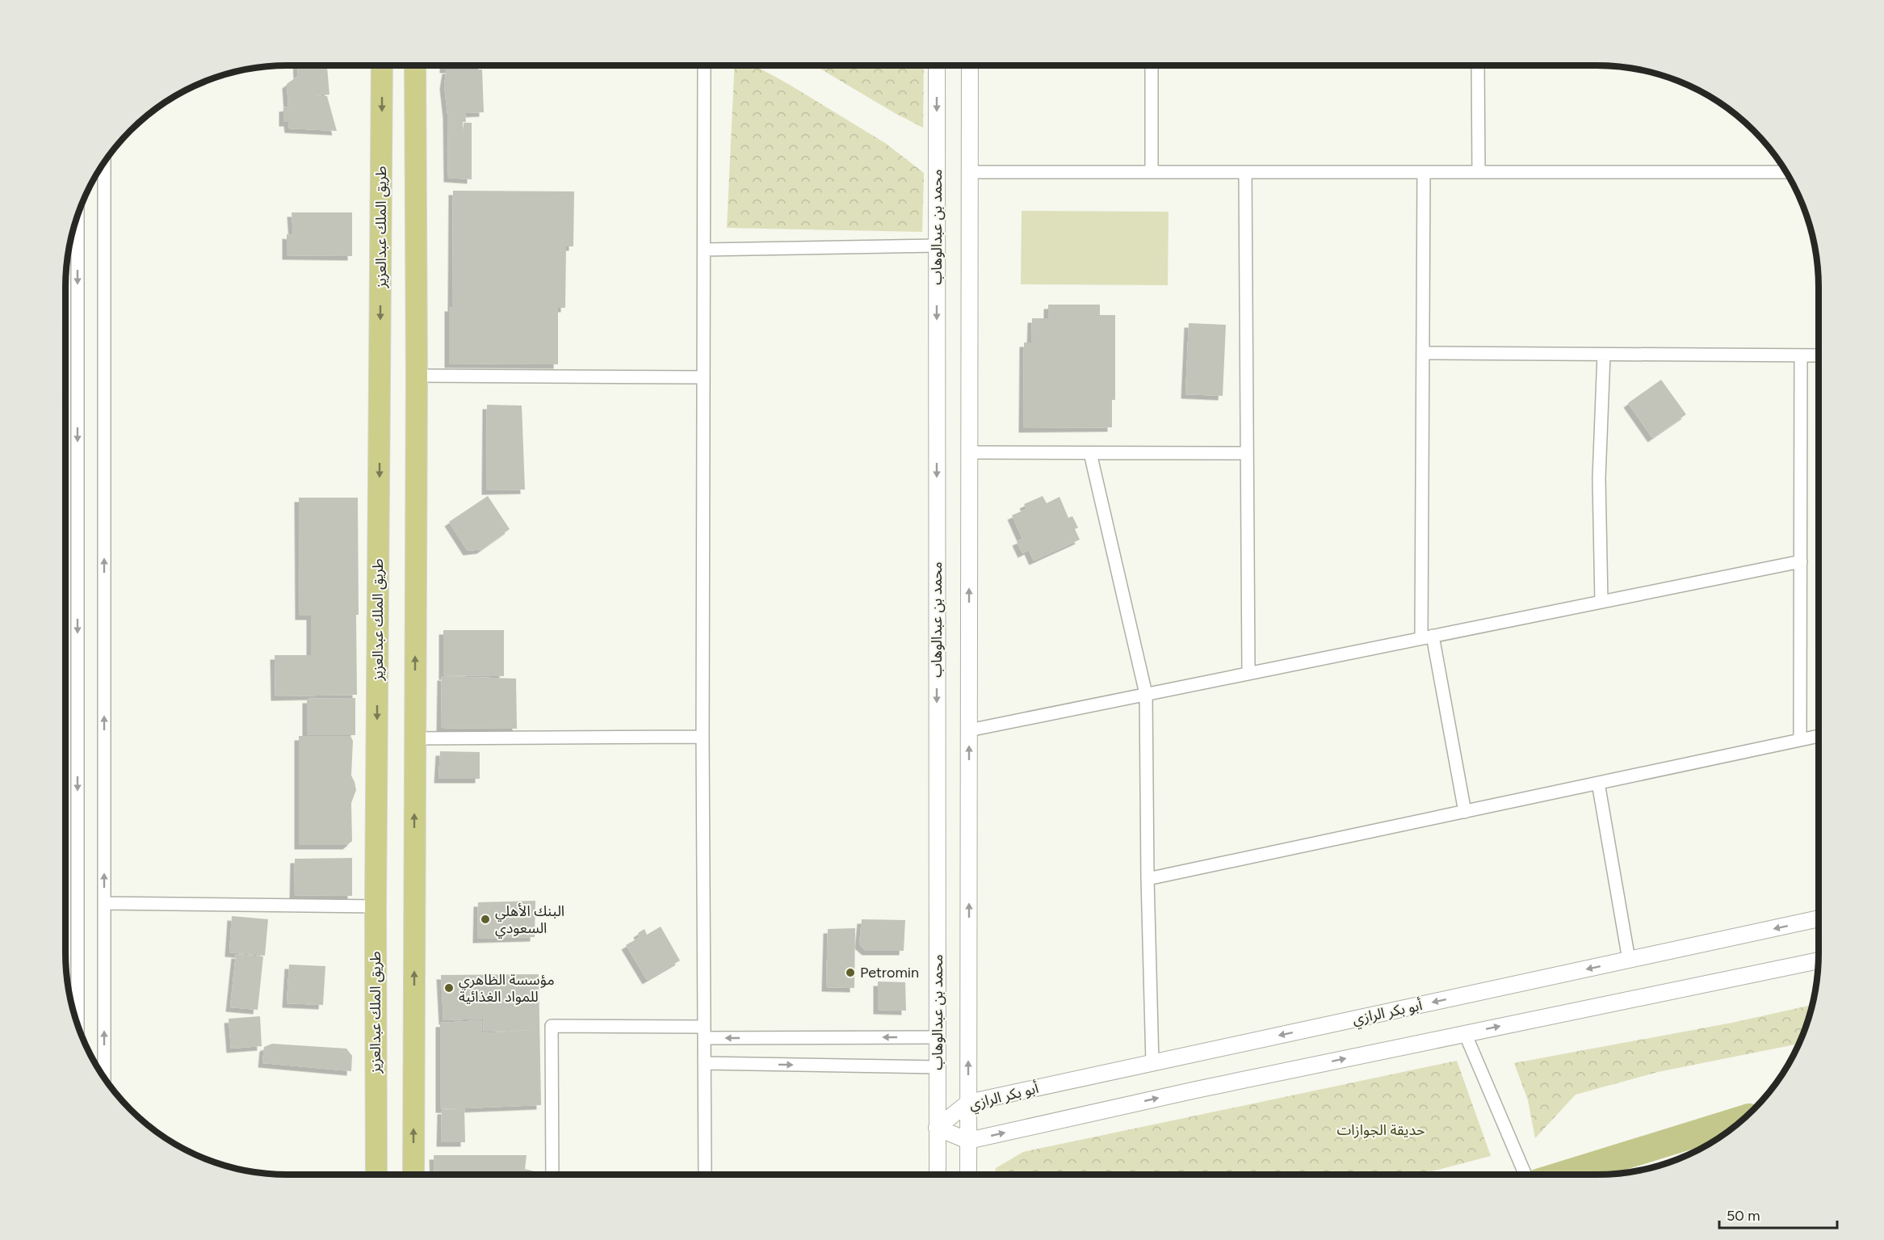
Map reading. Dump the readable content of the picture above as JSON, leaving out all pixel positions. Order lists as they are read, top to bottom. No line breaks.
{"streets":{"highway":["طريق الملك عبدالعزيز"],"street":["محمد بن عبدالوهاب","أبو بكر الرازي"]},"crossings":[["محمد بن عبدالوهاب","أبو بكر الرازي"]],"parks":["حديقة الجوازات"],"places":["البنك الأهلي السعودي","Petromin","مؤسسة الظاهري للمواد الغذائية"],"scale_bar":"50 m"}
